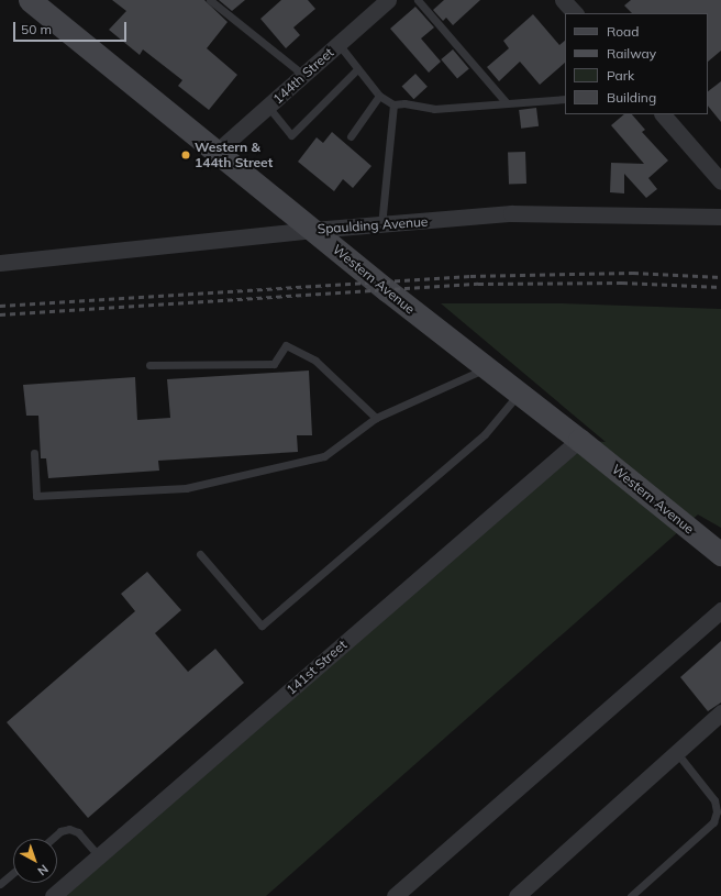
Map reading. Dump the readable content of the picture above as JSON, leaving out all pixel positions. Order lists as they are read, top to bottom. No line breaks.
{"streets":{"main road":["Western Avenue"],"street":["144th Street","Spaulding Avenue","141st Street"]},"crossings":[["144th Street","Western Avenue"],["Spaulding Avenue","Western Avenue"],["Western Avenue","141st Street"]],"places":["Western & 144th Street"],"legend":["Road","Railway","Park","Building"],"scale_bar":"50 m","north":"bottom right"}
